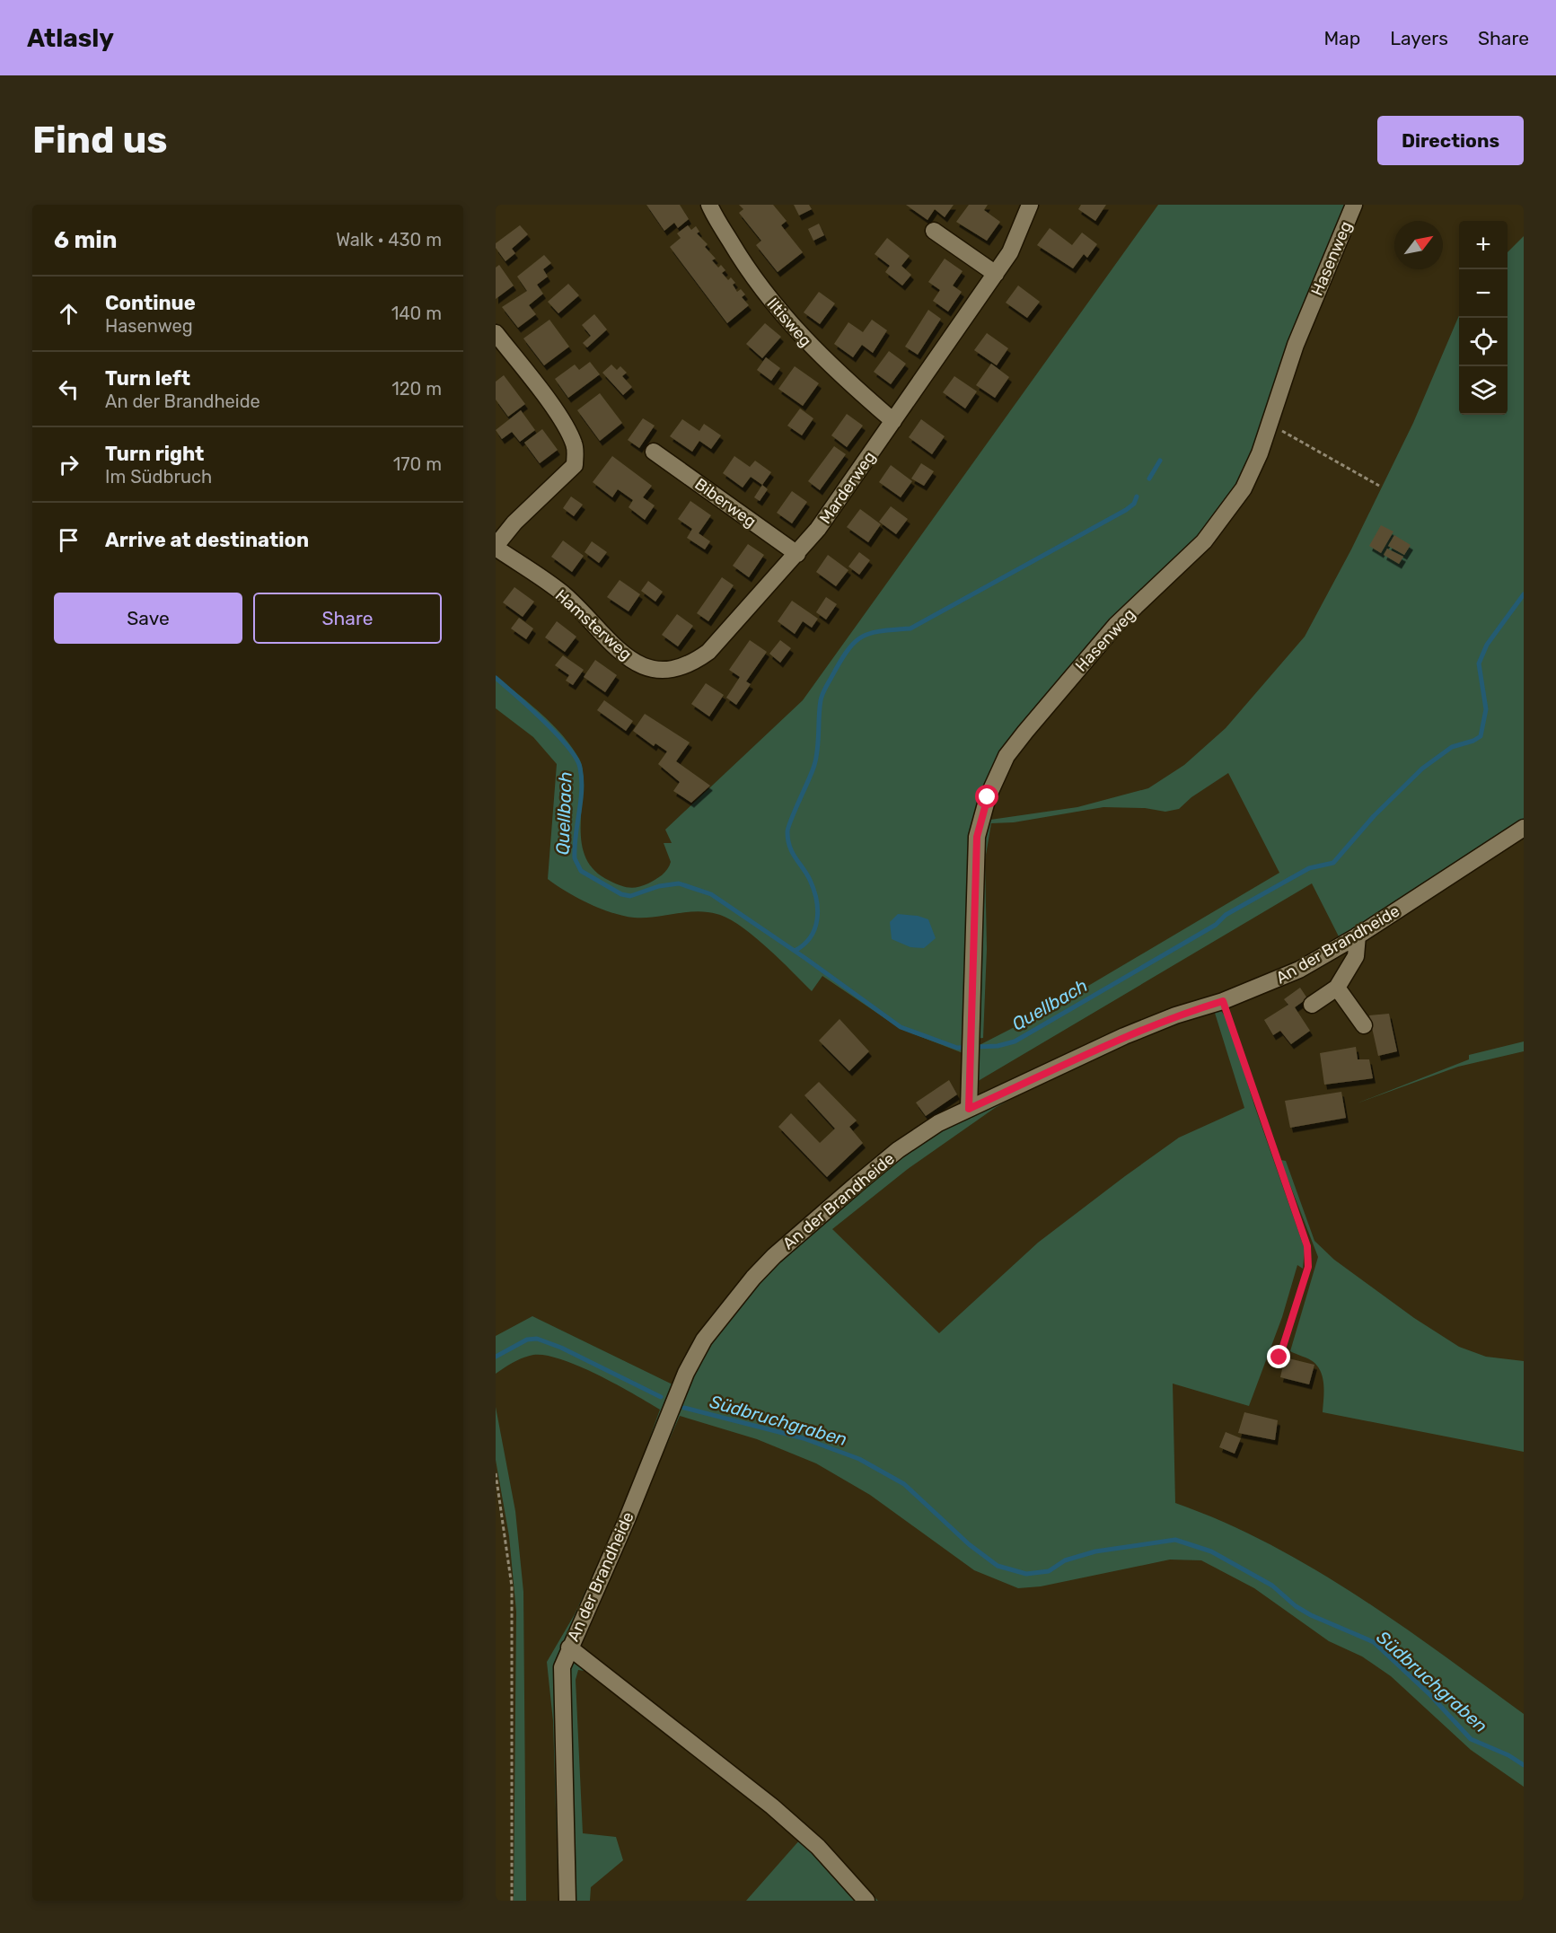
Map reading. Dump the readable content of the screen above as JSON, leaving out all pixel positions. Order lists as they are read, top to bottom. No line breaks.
{"streets":{"street":["Hasenweg","Iltisweg","Marderweg","Biberweg","Hamsterweg","An der Brandheide"]},"crossings":[["Hasenweg","An der Brandheide"],["Iltisweg","Marderweg"],["Marderweg","Biberweg"],["Marderweg","Hamsterweg"]],"water":["Quellbach","Südbruchgraben"],"north":"top right","page":{"header":"Atlasly","nav":["Map","Layers","Share"],"buttons":["Directions",["Save","Share"]],"title":"Find us","heading":["6 min","Walk · 430 m"],"map_buttons":["+","−"],"list":[["Continue","Hasenweg","140 m"],["Turn left","An der Brandheide","120 m"],["Turn right","Im Südbruch","170 m"],"Arrive at destination"]}}
